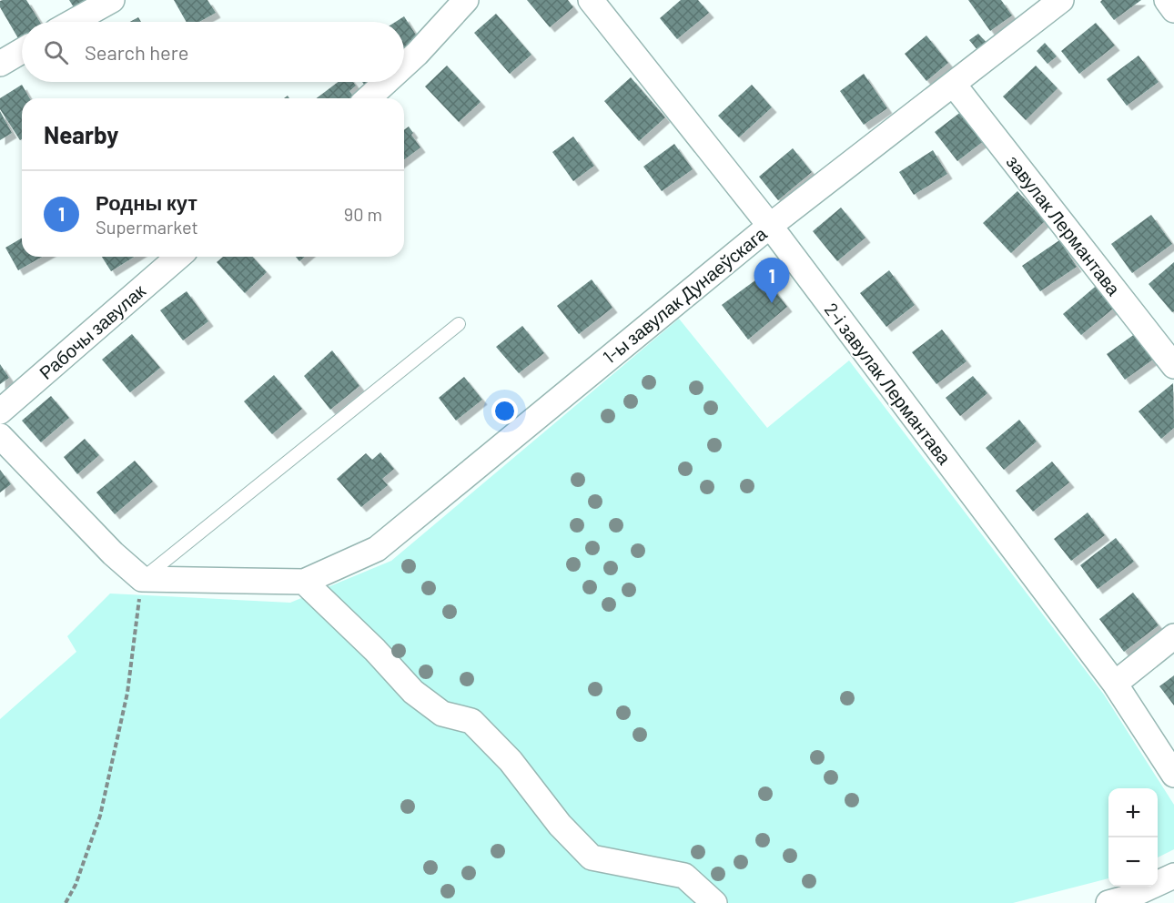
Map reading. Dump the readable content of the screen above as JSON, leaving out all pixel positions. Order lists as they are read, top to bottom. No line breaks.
{"streets":{"street":["завулак Лермантава","1-ы завулак Дунаеўскага","Рабочы завулак","2-і завулак Лермантава"]},"crossings":[["завулак Лермантава","1-ы завулак Дунаеўскага"],["1-ы завулак Дунаеўскага","2-і завулак Лермантава"]],"page":{"search":"Search here","heading":"Nearby","list":[{"mark":"1","name":"Родны кут","note":"Supermarket","value":"90 m"}],"pins":"1","map_buttons":["+","−"]}}
